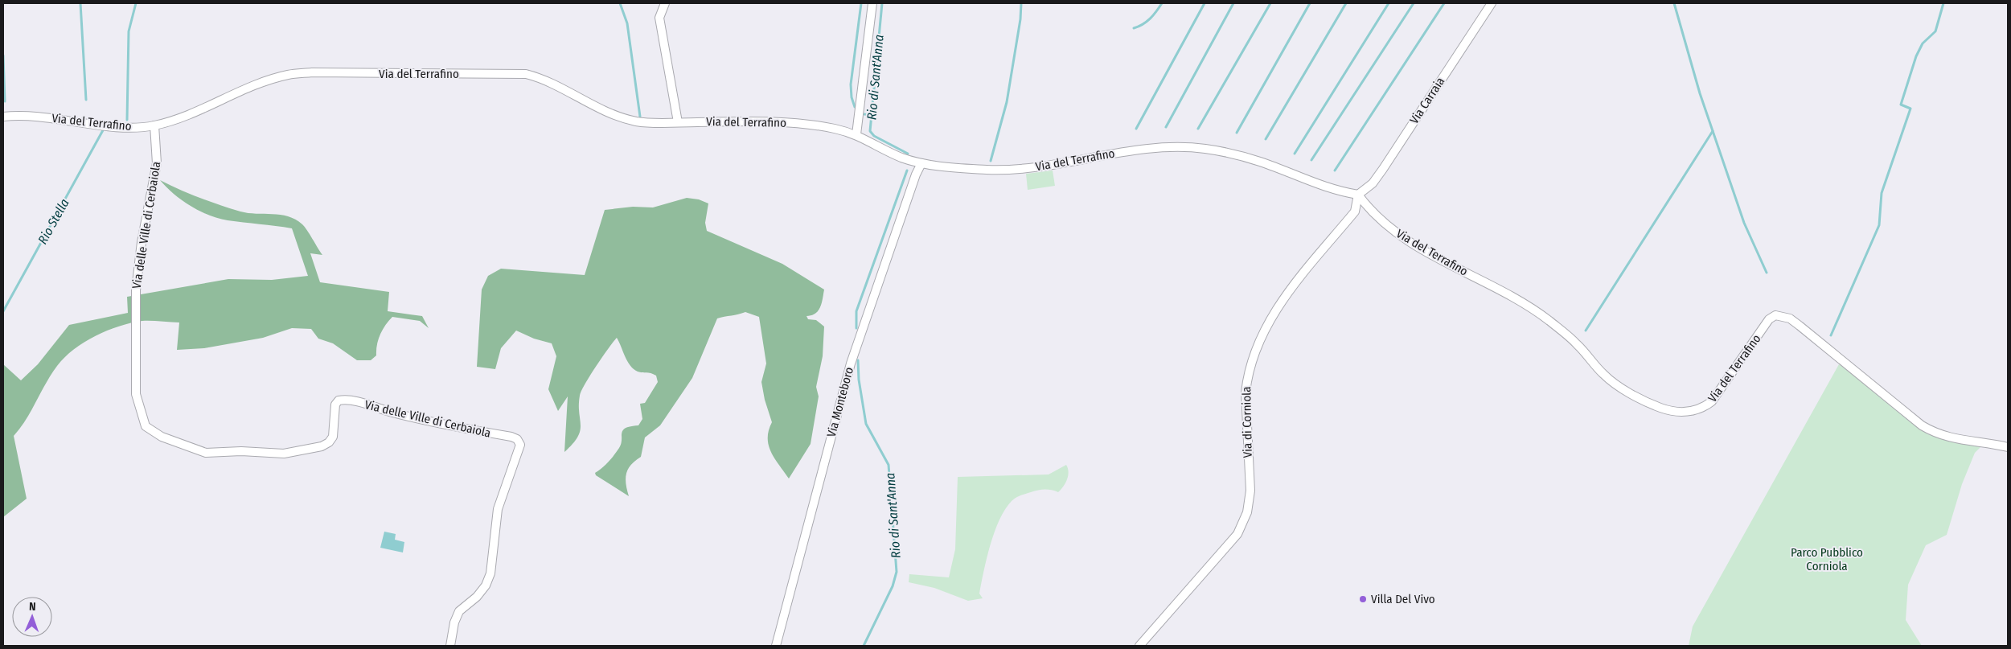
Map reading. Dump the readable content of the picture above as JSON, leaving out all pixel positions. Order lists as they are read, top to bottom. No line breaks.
{"streets":{"street":["Via del Terrafino","Via Carraia","Via delle Ville di Cerbaiola","Via Monteboro","Via di Corniola"]},"crossings":[["Via del Terrafino","Via Carraia"],["Via del Terrafino","Via delle Ville di Cerbaiola"],["Via del Terrafino","Via Monteboro"],["Via del Terrafino","Via di Corniola"],["Via Carraia","Via di Corniola"]],"water":["Rio di Sant'Anna","Rio Stella"],"parks":["Parco Pubblico Corniola"],"places":["Villa Del Vivo"],"north":"top"}
